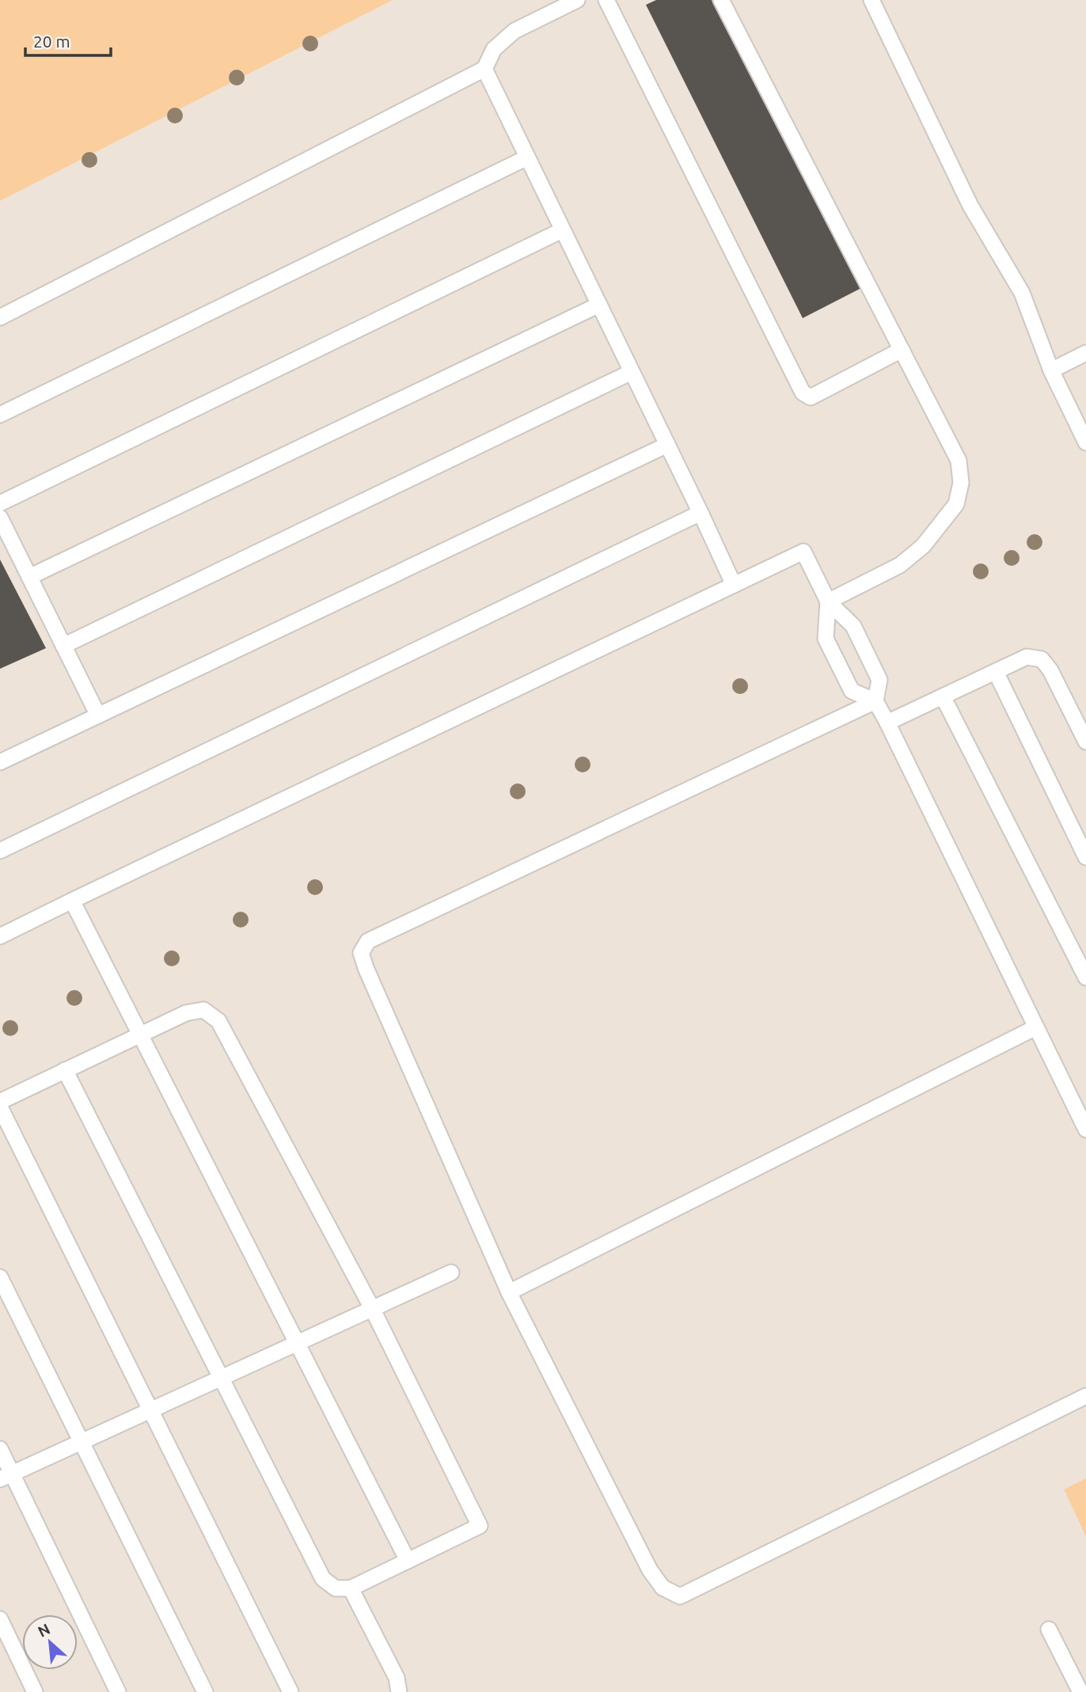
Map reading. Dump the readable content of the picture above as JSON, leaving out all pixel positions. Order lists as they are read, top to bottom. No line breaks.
{"scale_bar":"20 m","north":"top left"}
